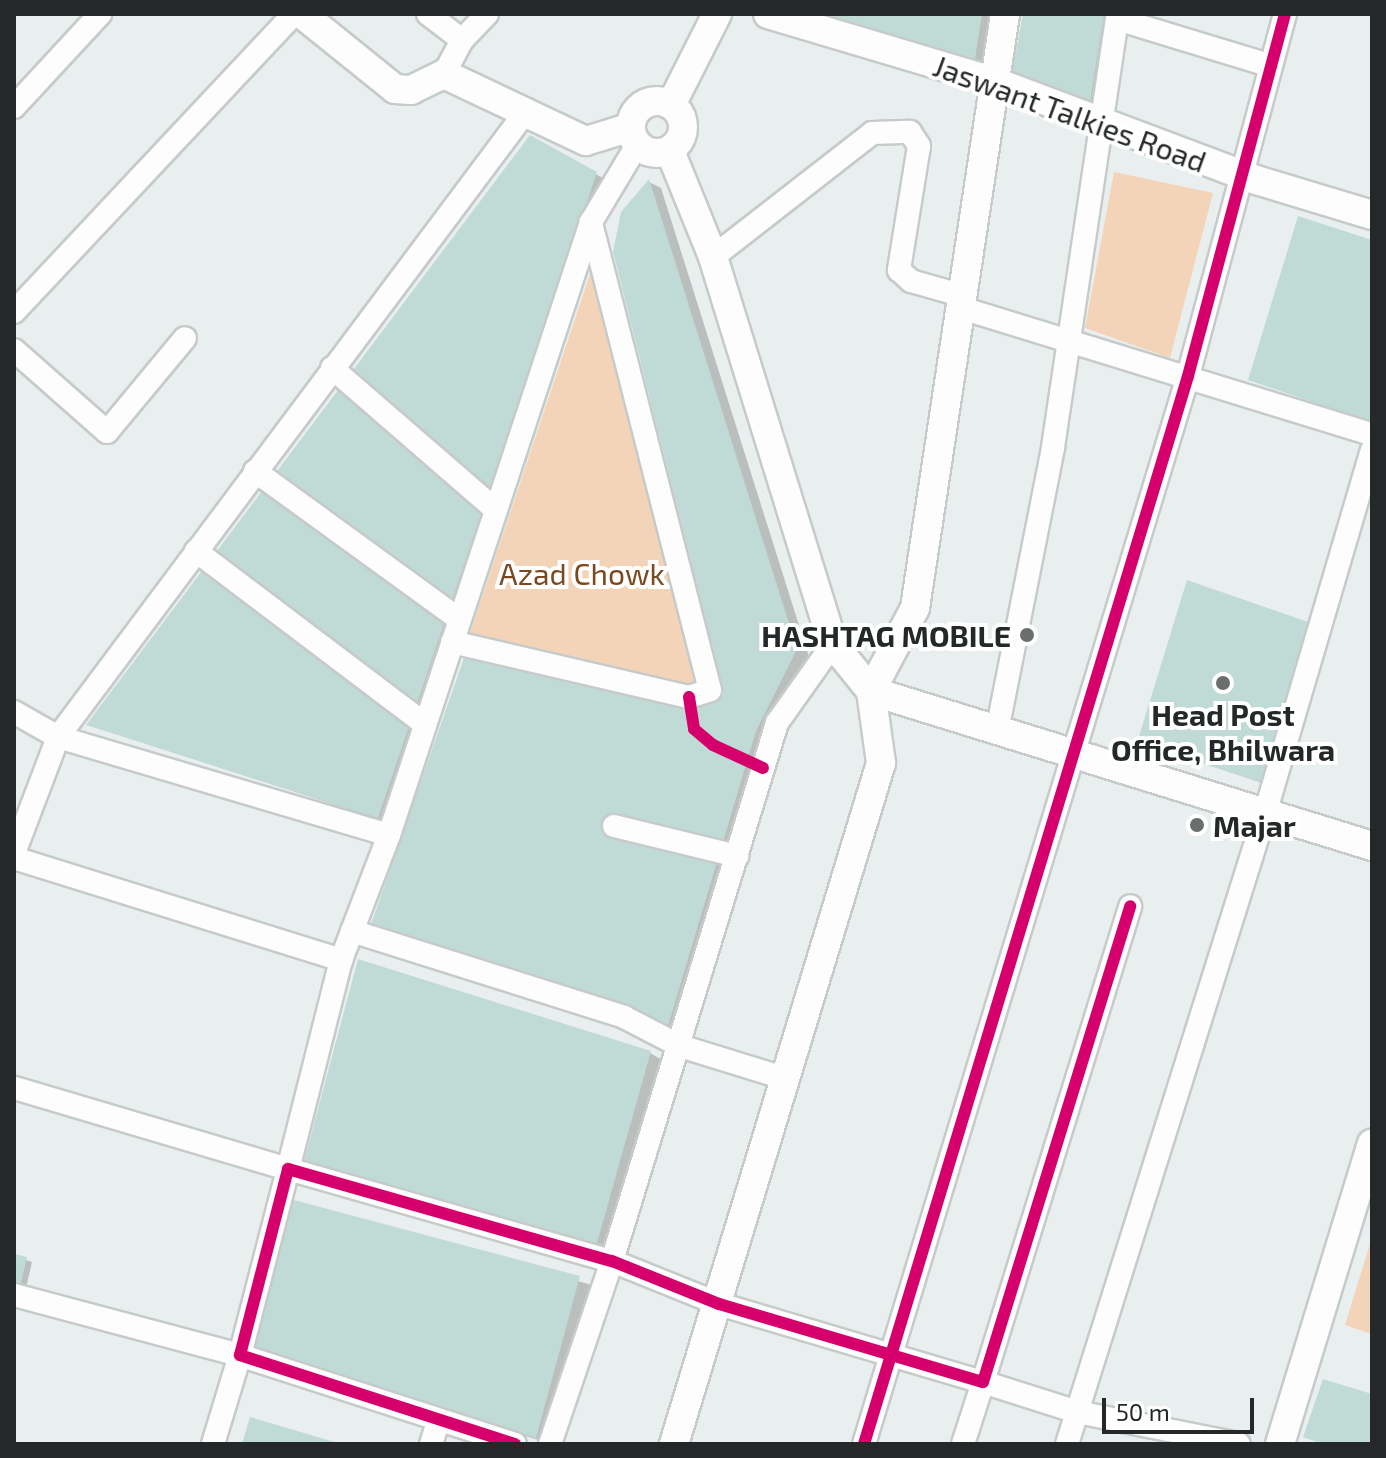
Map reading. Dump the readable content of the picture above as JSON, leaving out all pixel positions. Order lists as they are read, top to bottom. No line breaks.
{"streets":{"street":["Jaswant Talkies Road"]},"parks":["Azad Chowk"],"places":["HASHTAG MOBILE","Head Post Office, Bhilwara","Majar"],"scale_bar":"50 m"}
